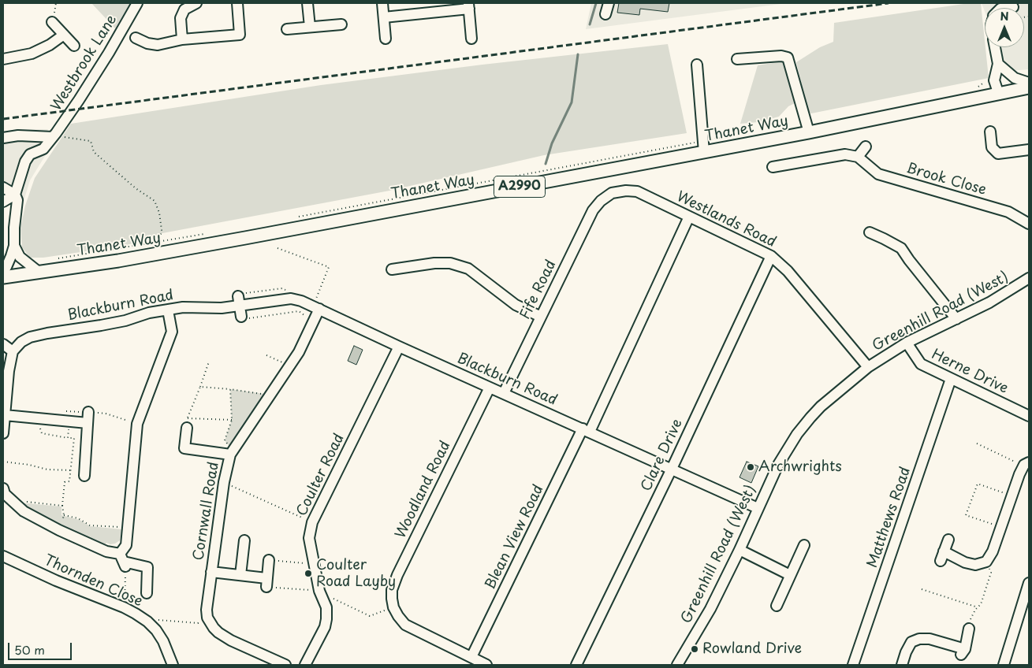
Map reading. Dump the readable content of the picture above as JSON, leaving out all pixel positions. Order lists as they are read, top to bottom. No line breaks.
{"streets":{"main road":["Thanet Way","A2990"],"street":["Westbrook Lane","Brook Close","Westlands Road","Fife Road","Blackburn Road","Greenhill Road (West)","Herne Drive","Clare Drive","Coulter Road","Woodland Road","Cornwall Road","Matthews Road","Blean View Road","Thornden Close"]},"crossings":[["Westlands Road","Fife Road"],["Westlands Road","Greenhill Road (West)"],["Westlands Road","Clare Drive"],["Westlands Road","Blean View Road"],["Fife Road","Blackburn Road"],["Blackburn Road","Greenhill Road (West)"],["Blackburn Road","Clare Drive"],["Blackburn Road","Coulter Road"],["Blackburn Road","Woodland Road"],["Blackburn Road","Cornwall Road"],["Blackburn Road","Blean View Road"],["Greenhill Road (West)","Herne Drive"],["Herne Drive","Matthews Road"]],"places":["Archwrights","Coulter Road Layby","Rowland Drive"],"scale_bar":"50 m","north":"top"}
